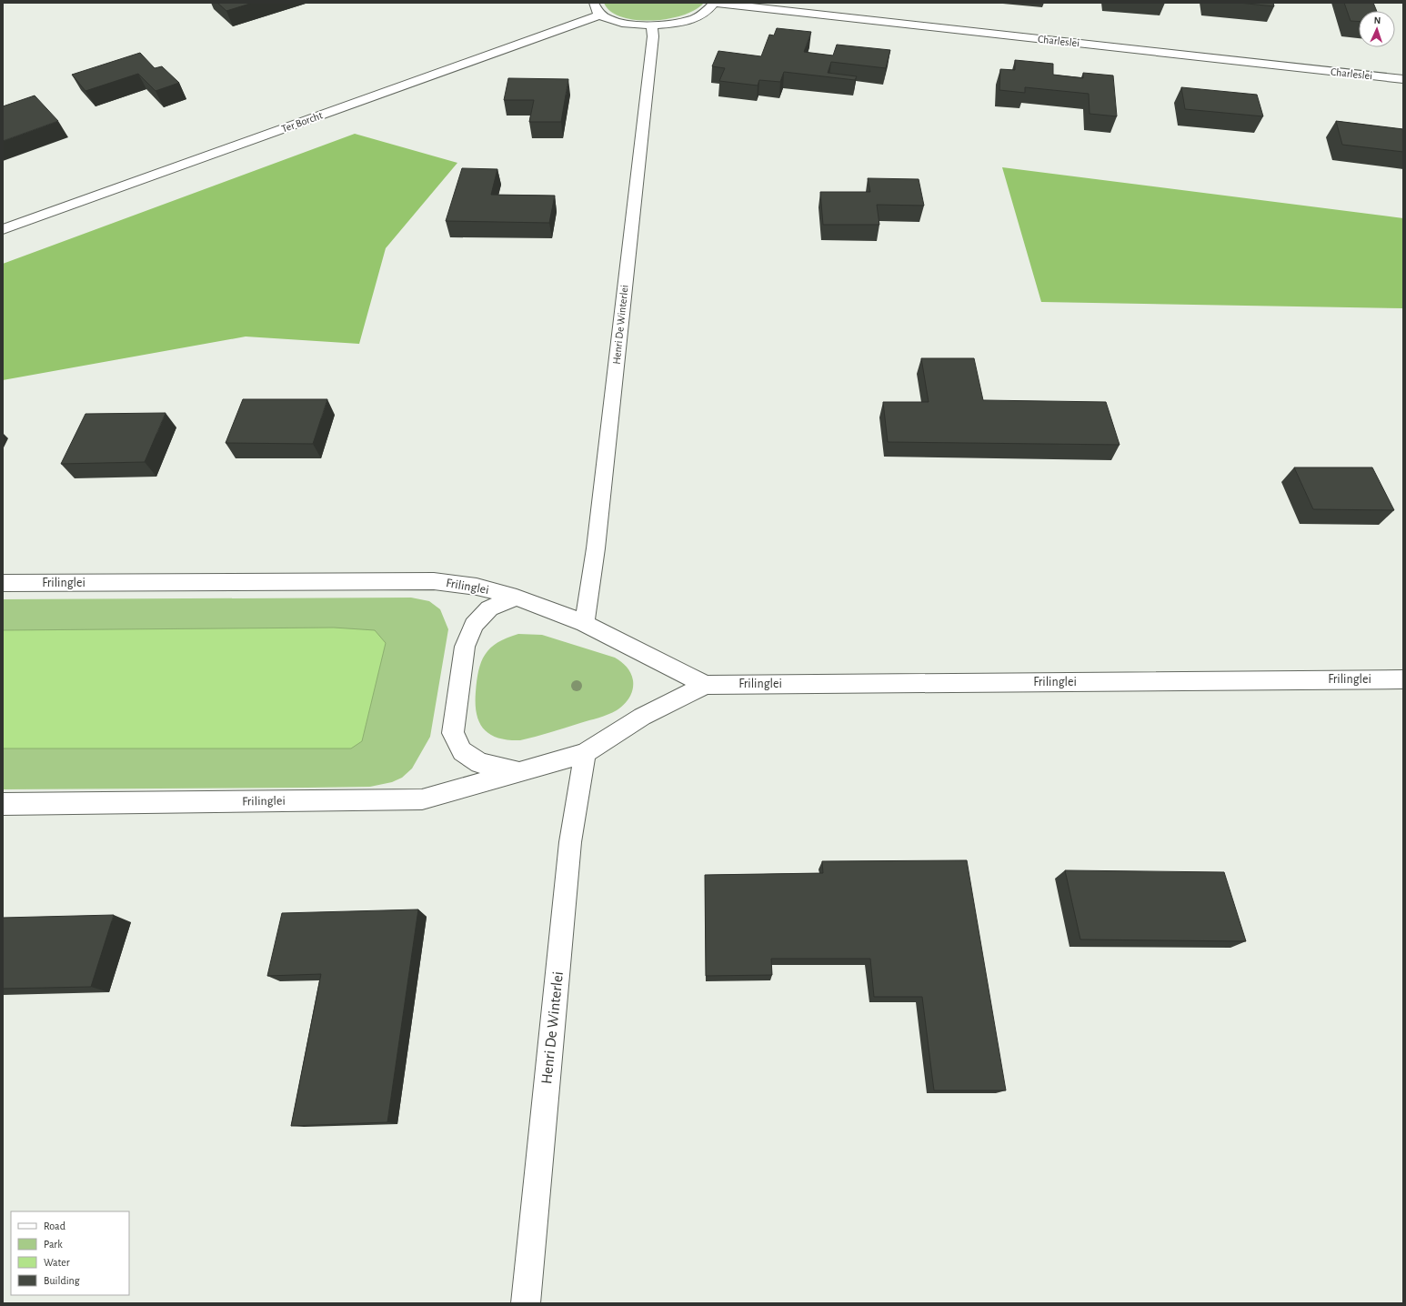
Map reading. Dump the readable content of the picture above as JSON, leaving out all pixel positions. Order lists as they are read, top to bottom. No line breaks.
{"streets":{"street":["Charleslei","Ter Borcht","Henri De Winterlei","Frilinglei"]},"crossings":[["Henri De Winterlei","Frilinglei"]],"legend":["Road","Park","Water","Building"],"north":"top"}
